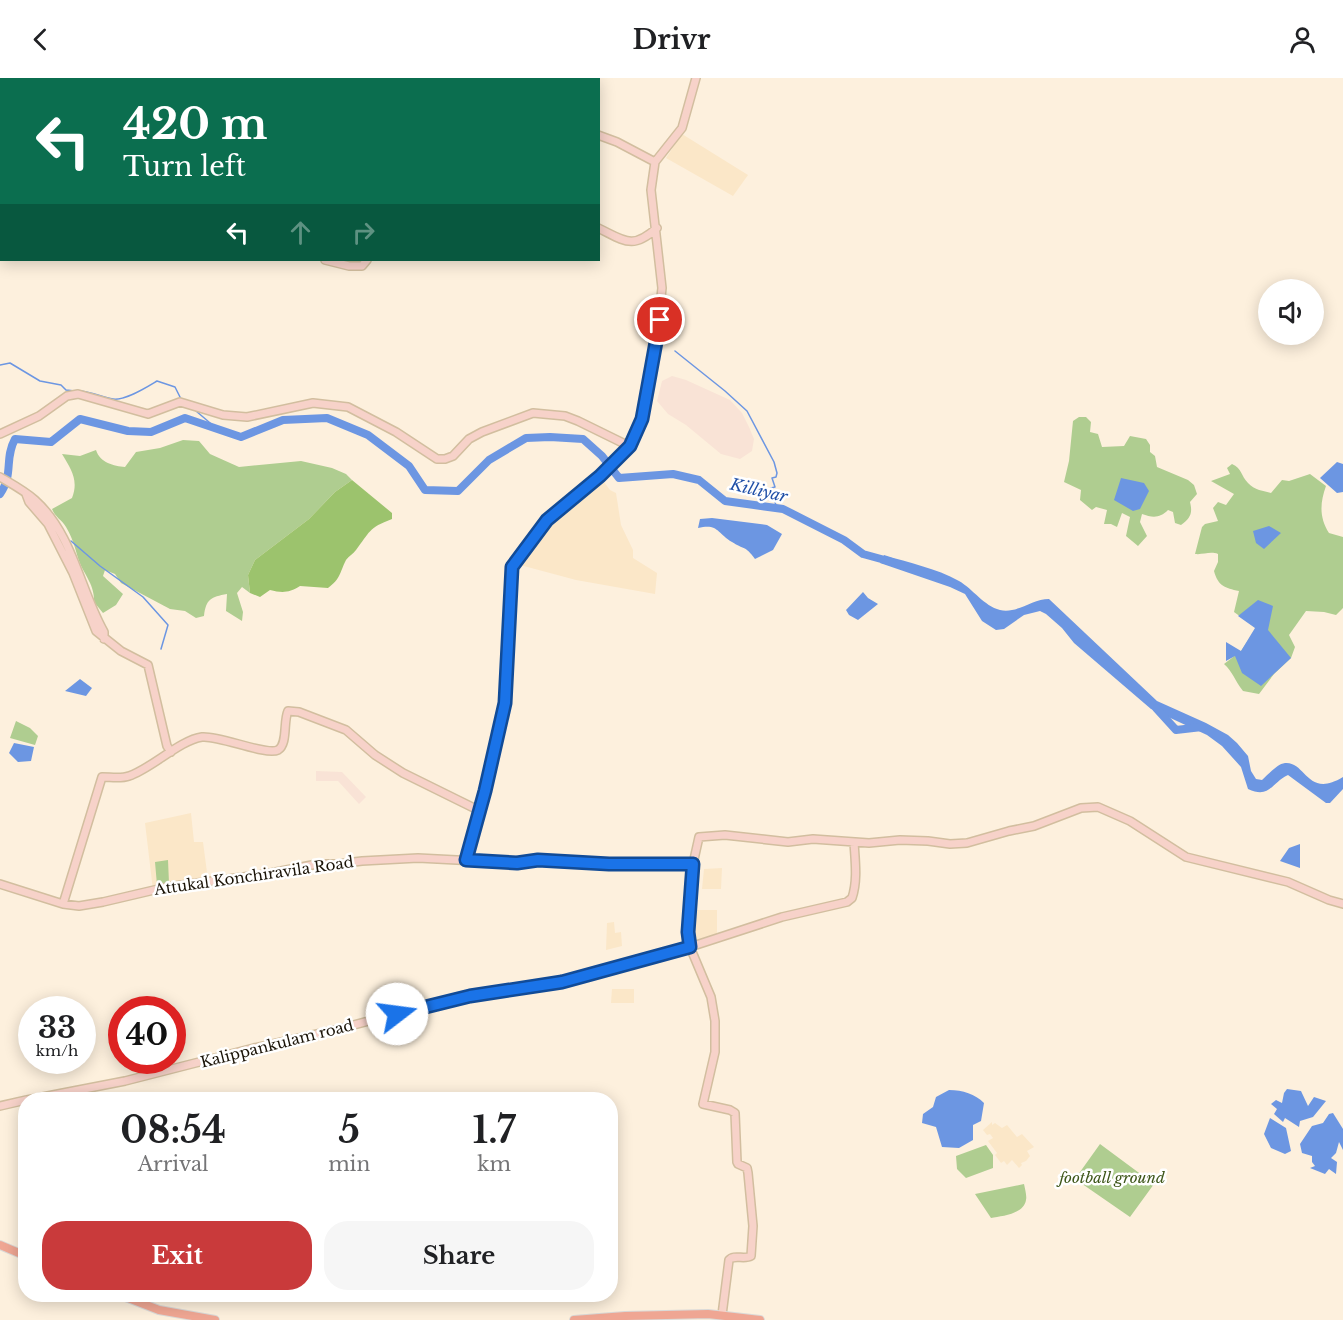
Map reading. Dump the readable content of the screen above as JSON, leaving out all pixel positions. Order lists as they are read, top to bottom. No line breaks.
{"streets":{"street":["Attukal Konchiravila Road","Kalippankulam road"]},"water":["Killiyar"],"parks":["football ground"],"page":{"header":"Drivr","turn":["420 m","Turn left"],"speed":"33 km/h","limit":"40","eta":["08:54","Arrival","5","min","1.7","km"],"buttons":["Exit","Share"]}}
